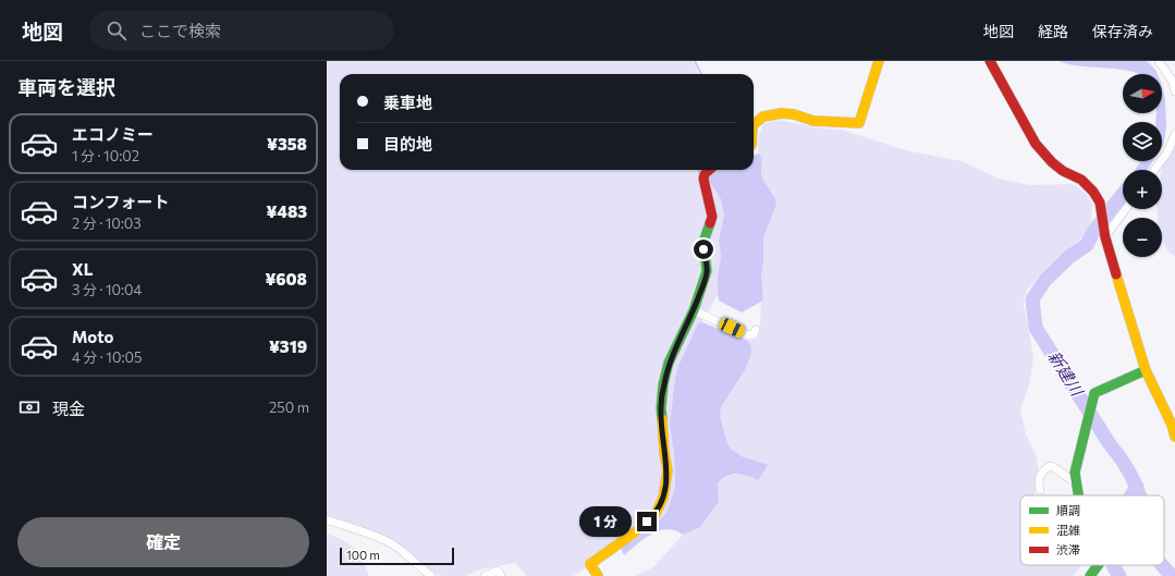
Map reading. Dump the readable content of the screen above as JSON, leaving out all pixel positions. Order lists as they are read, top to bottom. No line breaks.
{"water":["新建川"],"legend":["順調","混雑","渋滞"],"scale_bar":"100 m","north":"right","page":{"header":"地図","search":"ここで検索","nav":["地図","経路","保存済み"],"heading":"車両を選択","map_buttons":["+","−"],"banner":["乗車地","目的地"],"list":[{"name":"エコノミー","note":"1 分 · 10:02","value":"¥358"},{"name":"コンフォート","note":"2 分 · 10:03","value":"¥483"},{"name":"XL","note":"3 分 · 10:04","value":"¥608"},{"name":"Moto","note":"4 分 · 10:05","value":"¥319"}],"pay":["現金","250 m"],"bubble":"1 分","buttons":"確定","scale":"100 m"}}
